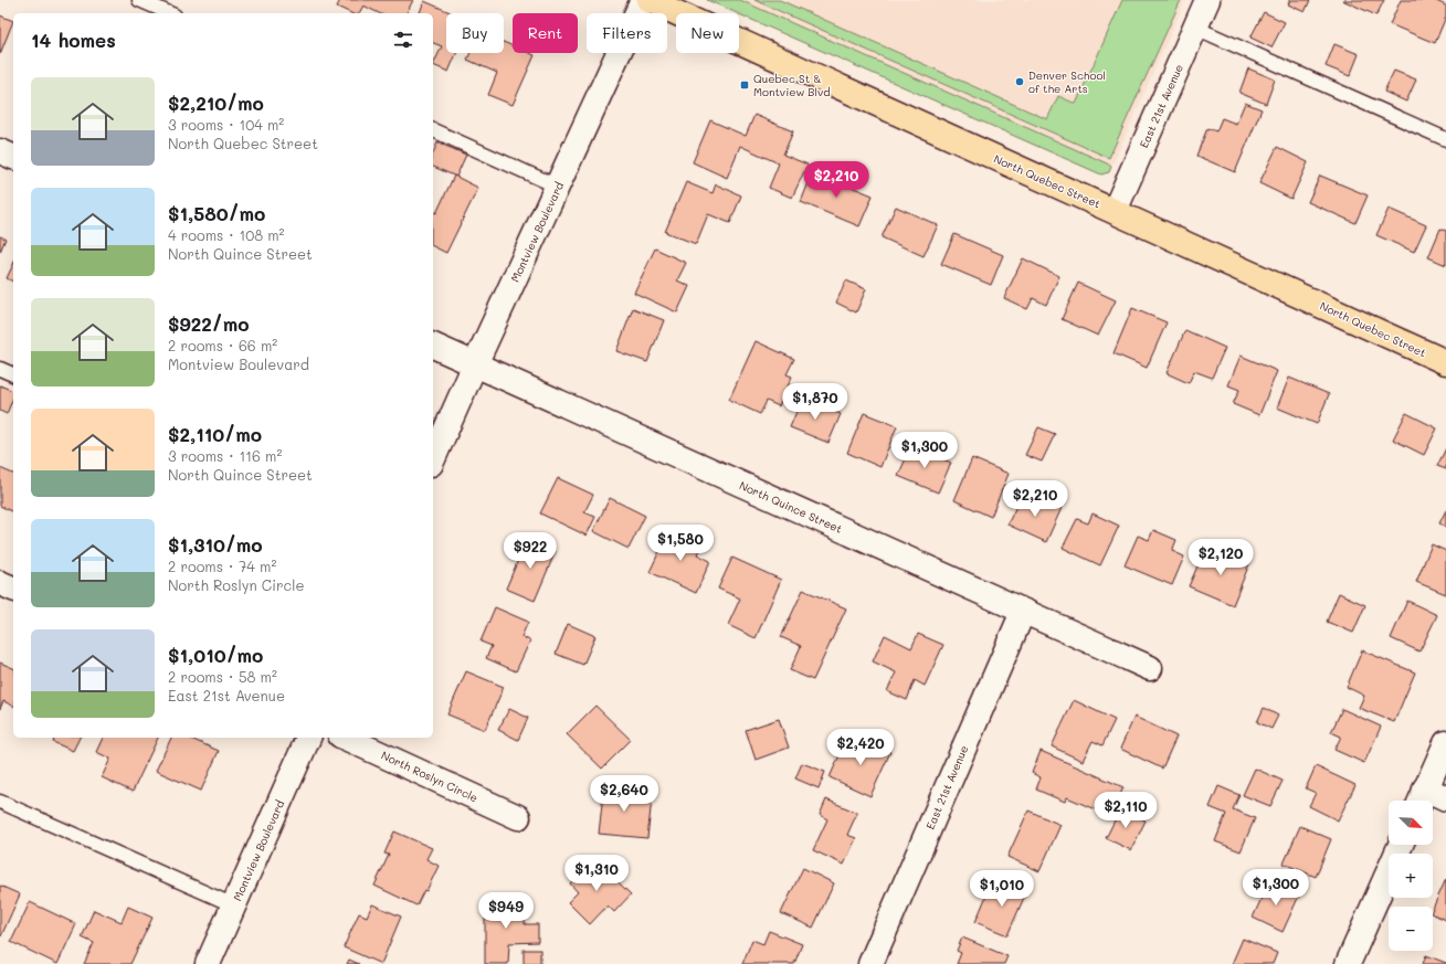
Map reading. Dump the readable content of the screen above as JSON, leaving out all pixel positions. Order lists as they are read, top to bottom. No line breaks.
{"streets":{"main road":["North Quebec Street"],"street":["East 21st Avenue","Montview Boulevard","North Quince Street","North Roslyn Circle"]},"crossings":[["East 21st Avenue","North Quebec Street"],["East 21st Avenue","North Quince Street"],["Montview Boulevard","North Quince Street"]],"places":{"other":["Denver School of the Arts"],"transit":["Quebec St & Montview Blvd"]},"north":"bottom right","page":{"chip":["Buy","Rent","Filters","New"],"heading":"14 homes","list":[{"name":"$2,210/mo","note":"3 rooms · 104 m² · North Quebec Street"},{"name":"$1,580/mo","note":"4 rooms · 108 m² · North Quince Street"},{"name":"$922/mo","note":"2 rooms · 66 m² · Montview Boulevard"},{"name":"$2,110/mo","note":"3 rooms · 116 m² · North Quince Street"},{"name":"$1,310/mo","note":"2 rooms · 74 m² · North Roslyn Circle"},{"name":"$1,010/mo","note":"2 rooms · 58 m² · East 21st Avenue"}],"price":["$2,210","$1,870","$1,300","$2,210","$1,580","$922","$2,120","$2,420","$2,640","$2,110","$1,310","$1,300","$1,010","$949"],"map_buttons":["+","−"]}}
